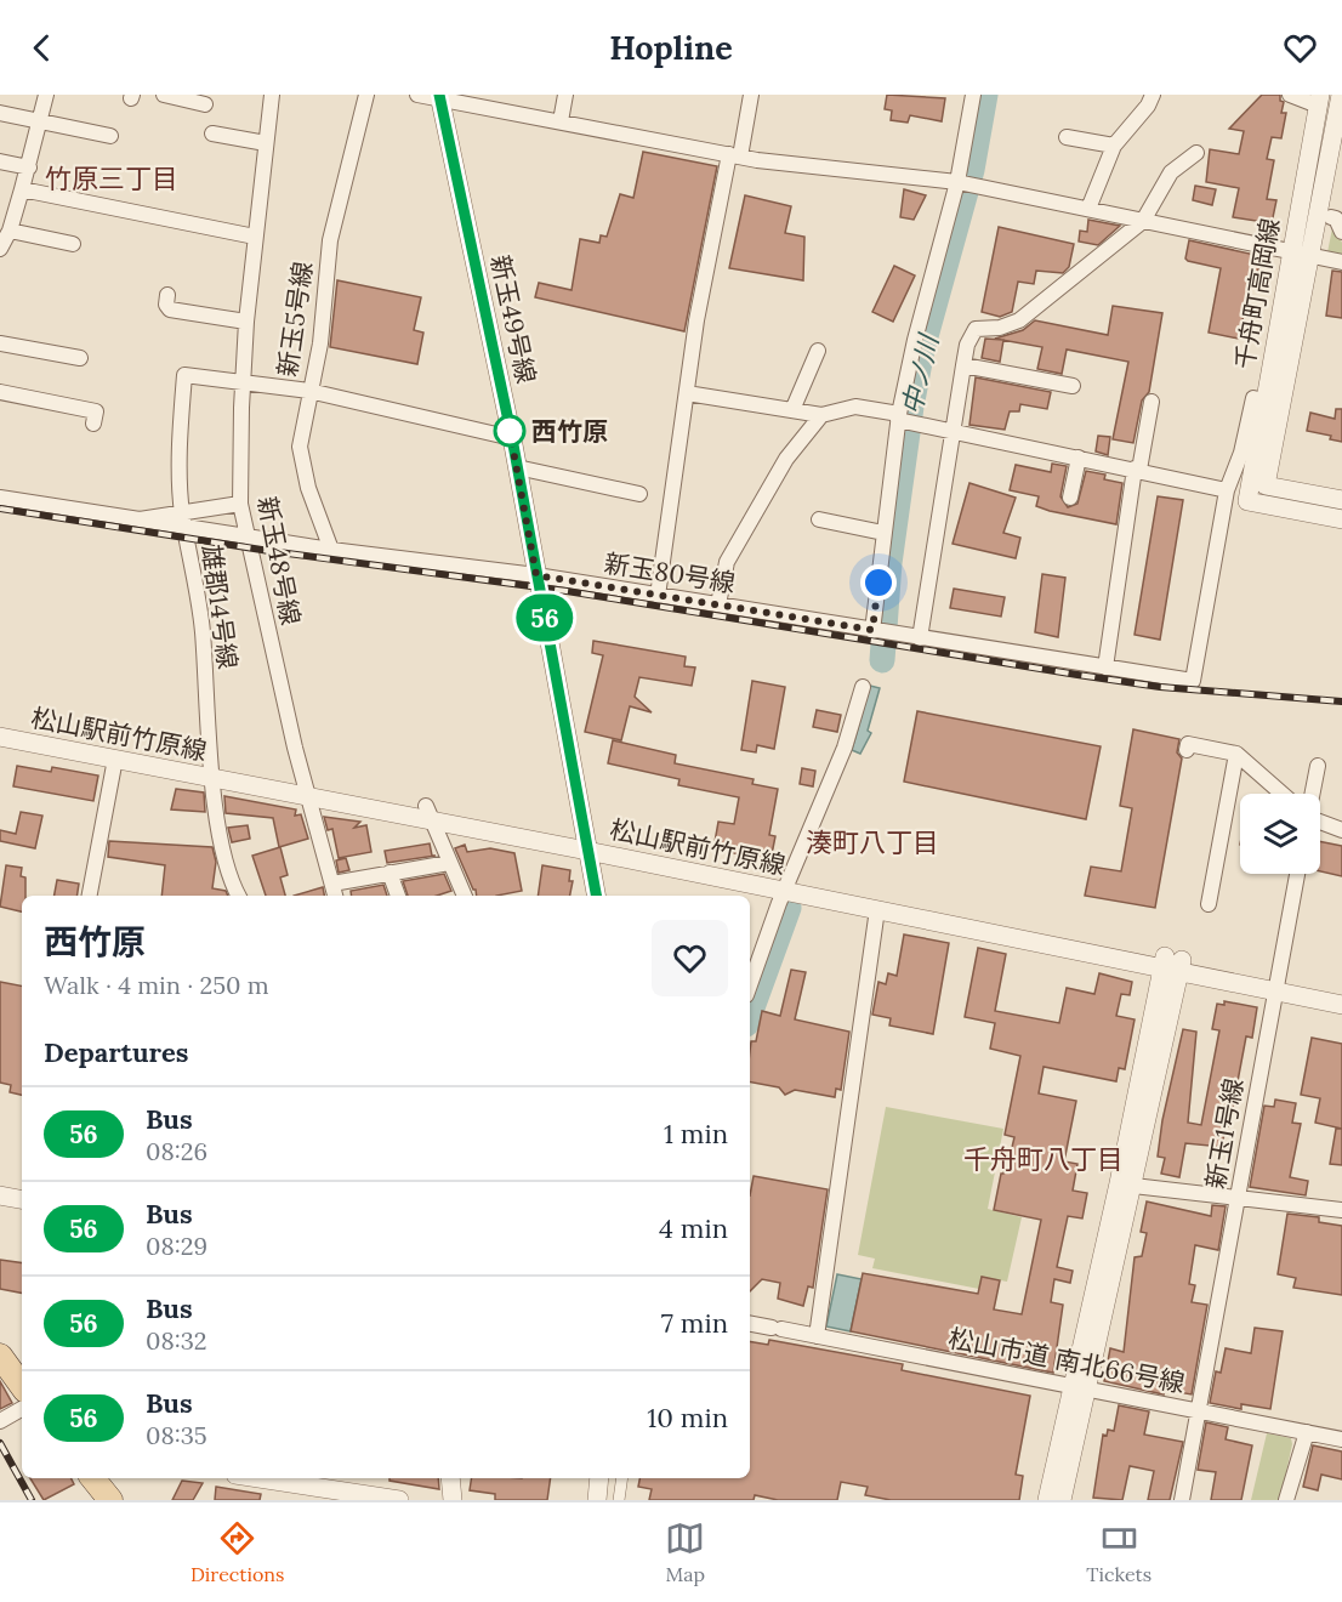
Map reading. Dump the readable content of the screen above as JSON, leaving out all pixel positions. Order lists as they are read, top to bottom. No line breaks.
{"streets":{"street":["千舟町高岡線","新玉5号線","新玉49号線","新玉48号線","新玉80号線","雄郡14号線","松山駅前竹原線","新玉1号線","松山市道 南北66号線"]},"crossings":[["新玉5号線","新玉80号線"],["新玉49号線","新玉80号線"],["新玉49号線","松山駅前竹原線"],["新玉48号線","新玉80号線"],["新玉48号線","雄郡14号線"],["新玉48号線","松山駅前竹原線"],["新玉80号線","雄郡14号線"],["雄郡14号線","松山駅前竹原線"],["松山駅前竹原線","新玉1号線"],["新玉1号線","松山市道 南北66号線"]],"districts":["竹原三丁目","湊町八丁目","千舟町八丁目"],"water":["中ノ川"],"places":["西竹原"],"lines":["bus line 56"],"page":{"header":"Hopline","on_map":"56","heading":[["西竹原","Walk · 4 min · 250 m"],"Departures"],"list":[{"mark":"56","name":"Bus","note":"08:26","value":"1 min"},{"mark":"56","name":"Bus","note":"08:29","value":"4 min"},{"mark":"56","name":"Bus","note":"08:32","value":"7 min"},{"mark":"56","name":"Bus","note":"08:35","value":"10 min"}],"tabs":["Directions","Map","Tickets"]}}
